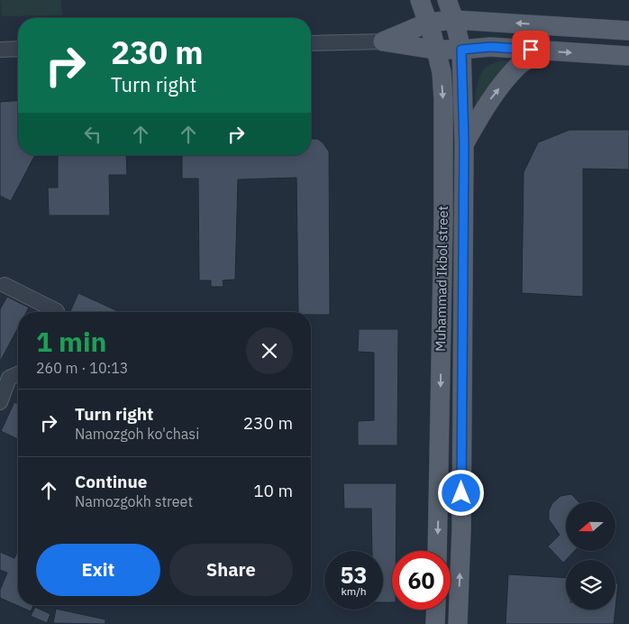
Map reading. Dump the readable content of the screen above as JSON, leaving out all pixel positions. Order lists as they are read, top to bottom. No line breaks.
{"streets":{"main road":["Muhammad Ikbol street"]},"north":"left","page":{"turn":["230 m","Turn right"],"heading":["1 min","260 m · 10:13"],"list":[{"name":"Turn right","note":"Namozgoh ko'chasi","value":"230 m"},{"name":"Continue","note":"Namozgokh street","value":"10 m"}],"buttons":["Exit","Share"],"speed":"53 km/h","limit":"60"}}
